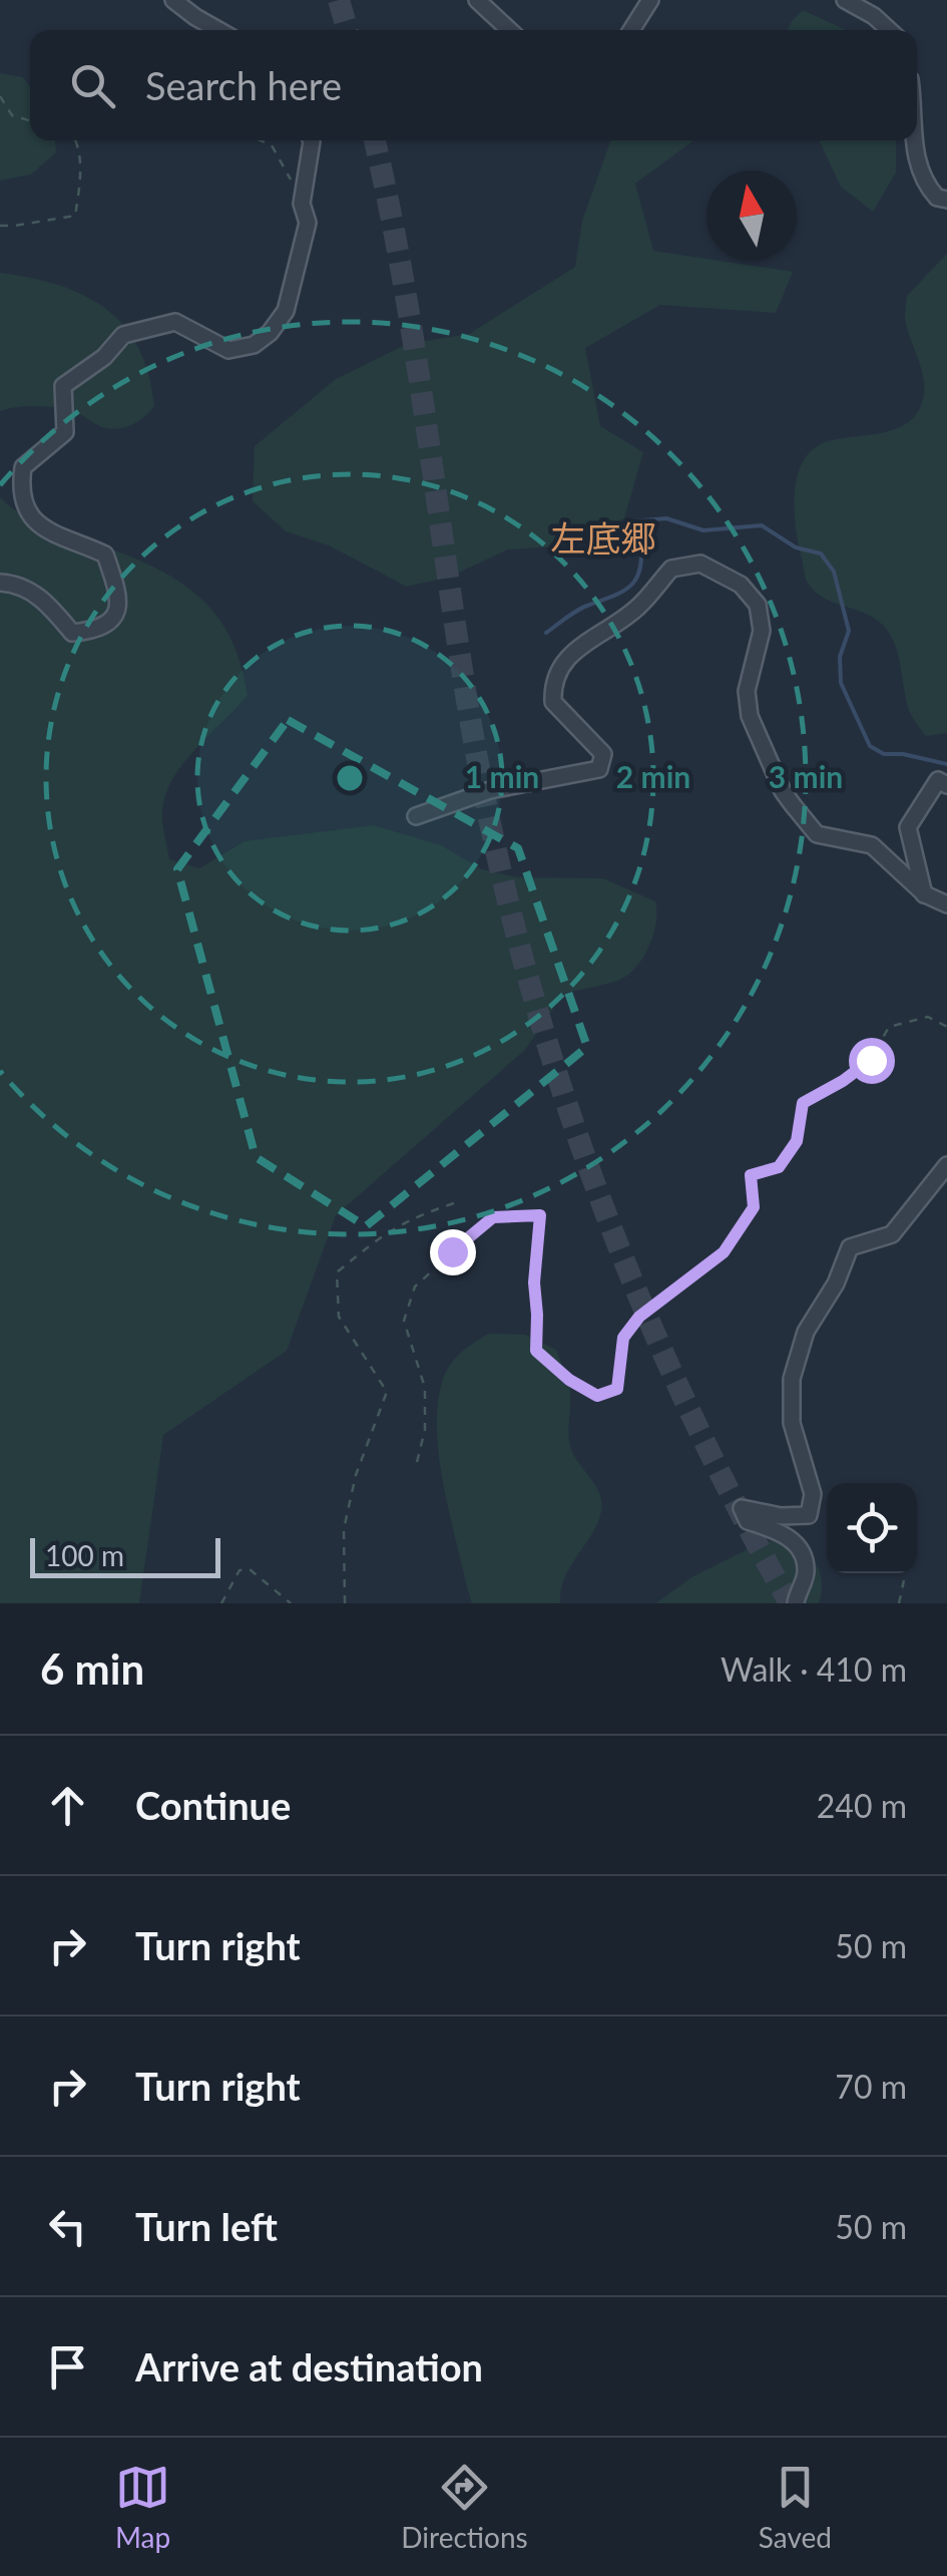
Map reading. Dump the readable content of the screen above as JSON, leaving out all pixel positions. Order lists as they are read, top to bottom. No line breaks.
{"districts":["左底郷"],"scale_bar":"100 m","north":"top","page":{"search":"Search here","scale":"100 m","heading":["6 min","Walk · 410 m"],"list":[["Continue","240 m"],["Turn right","50 m"],["Turn right","70 m"],["Turn left","50 m"],"Arrive at destination"],"nav":["Map","Directions","Saved"]},"rings":["1 min","2 min","3 min"]}
